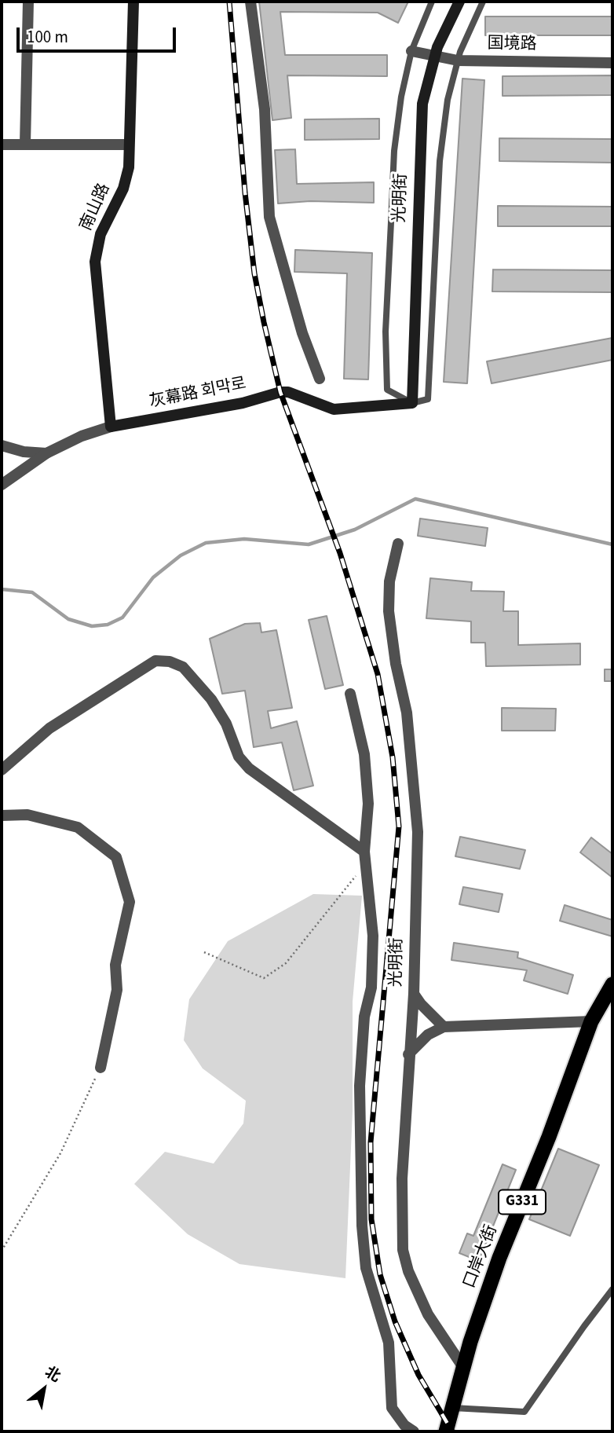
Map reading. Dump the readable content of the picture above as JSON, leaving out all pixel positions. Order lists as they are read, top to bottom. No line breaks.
{"streets":{"highway":["G331","口岸大街"],"main road":["光明街","南山路","灰幕路 회막로"],"street":["国境路"]},"crossings":[["国境路","光明街"],["光明街","灰幕路 회막로"],["光明街","口岸大街"],["南山路","灰幕路 회막로"]],"scale_bar":"100 m","north":"top right"}
